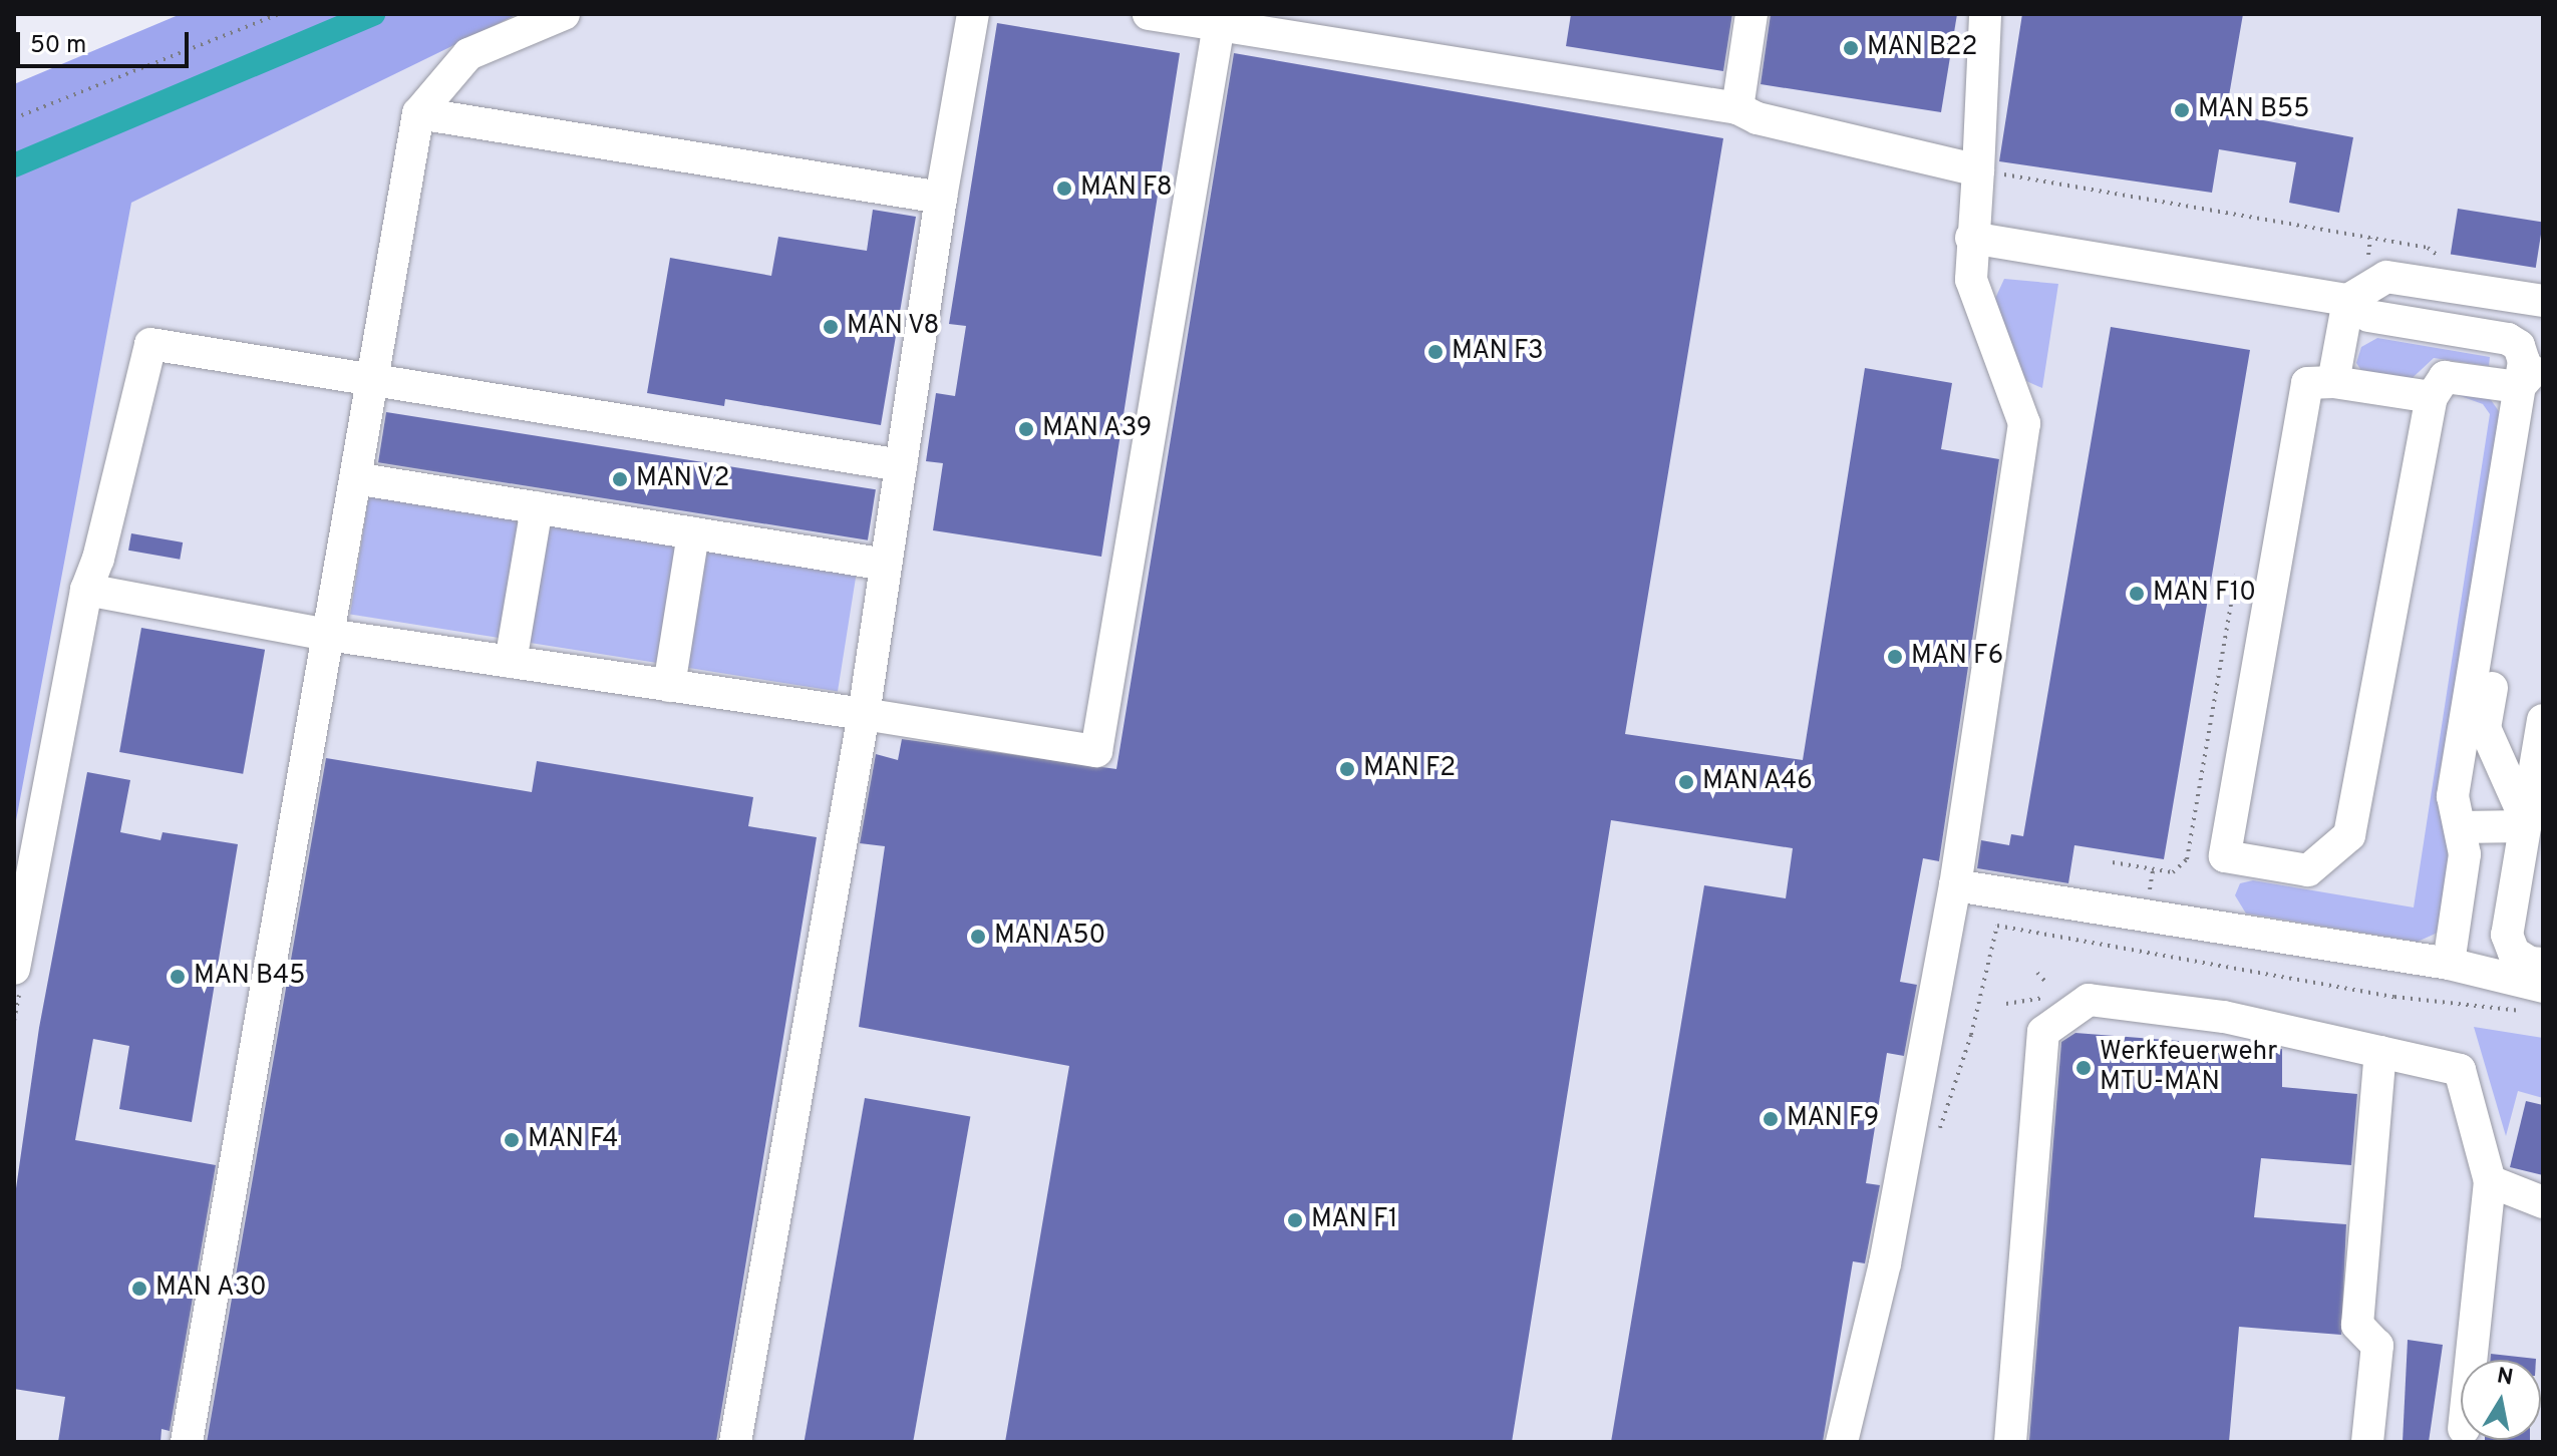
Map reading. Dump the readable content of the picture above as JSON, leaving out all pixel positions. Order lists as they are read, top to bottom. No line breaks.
{"places":["MAN B22","MAN B55","MAN F8","MAN V8","MAN F3","MAN A39","MAN V2","MAN F10","MAN F6","MAN F2","MAN A46","MAN A50","MAN B45","Werkfeuerwehr MTU-MAN","MAN F9","MAN F4","MAN F1","MAN A30"],"scale_bar":"50 m","north":"top"}
